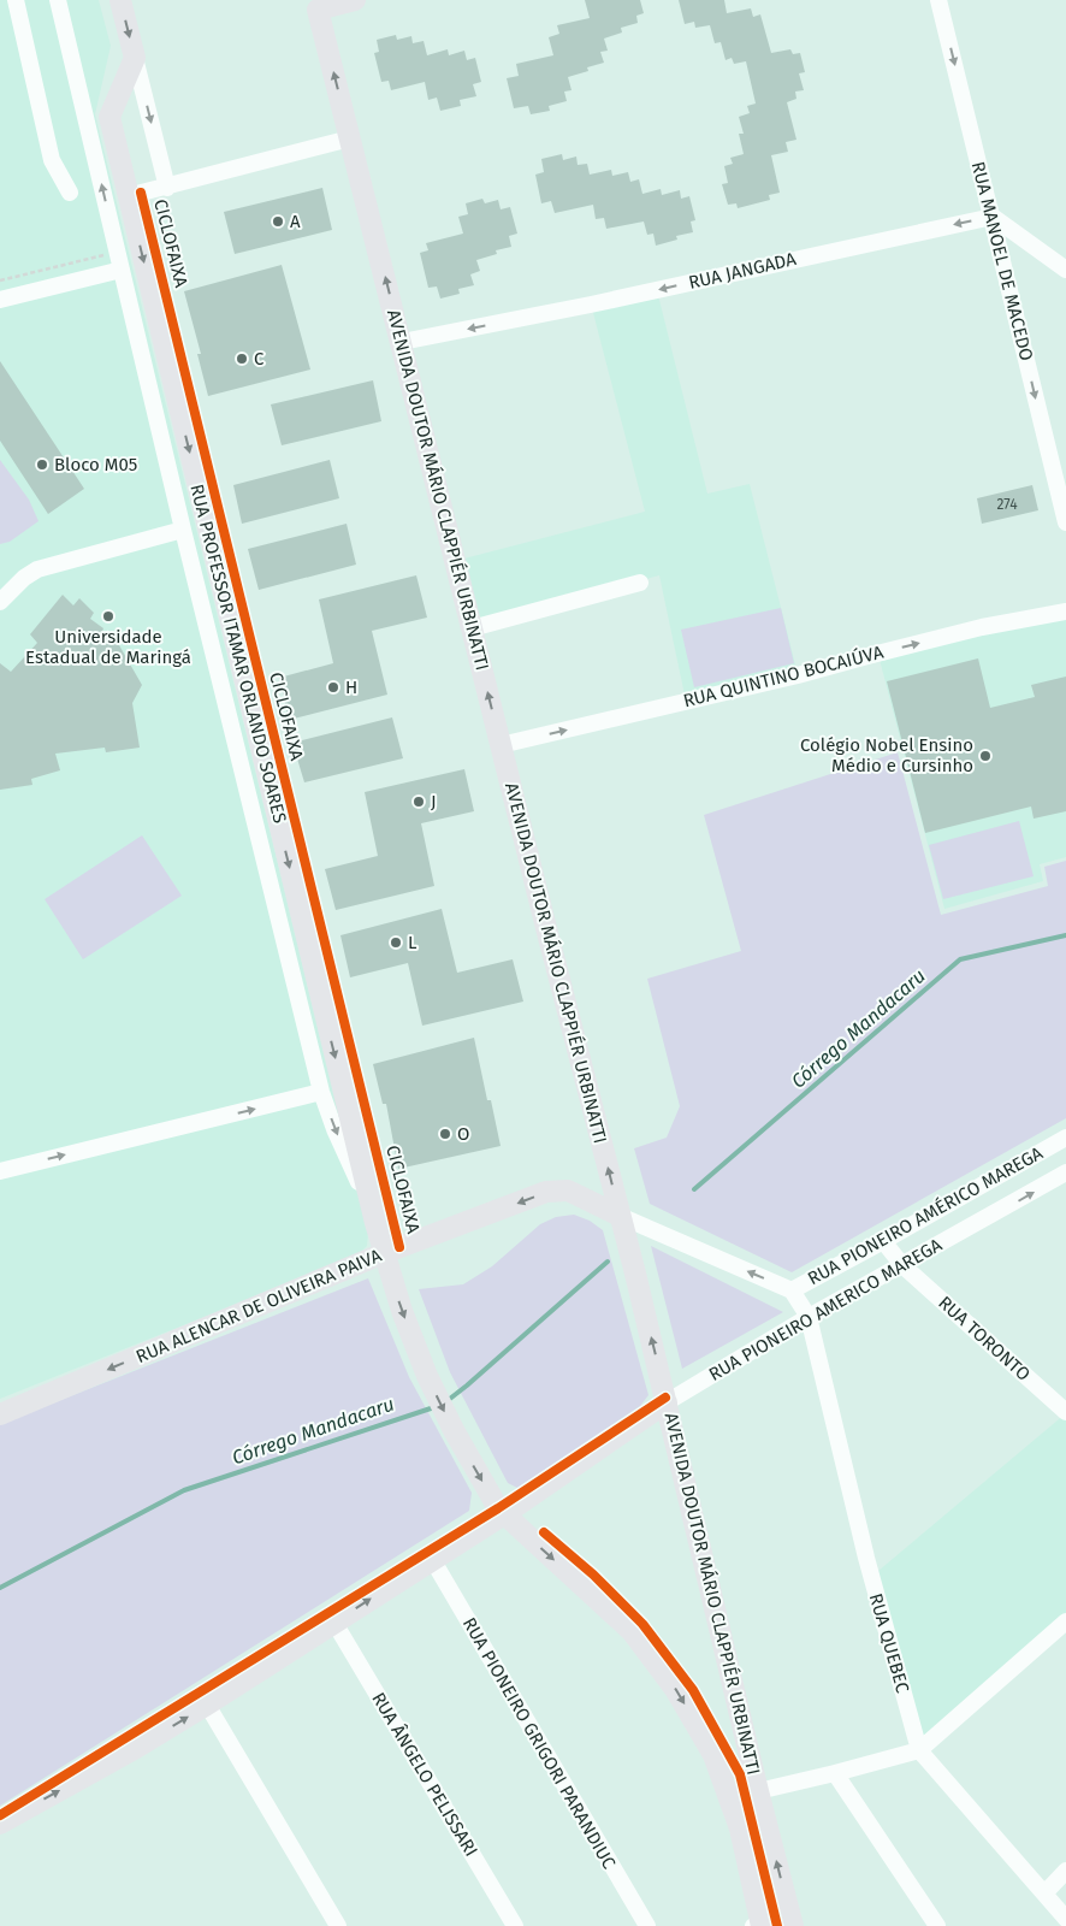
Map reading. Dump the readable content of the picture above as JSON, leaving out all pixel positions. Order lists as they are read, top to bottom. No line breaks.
{"streets":{"main road":["AVENIDA DOUTOR MÁRIO CLAPPIÉR URBINATTI","RUA PROFESSOR ITAMAR ORLANDO SOARES","RUA ALENCAR DE OLIVEIRA PAIVA"],"street":["RUA MANOEL DE MACEDO","RUA JANGADA","RUA QUINTINO BOCAIÚVA","RUA PIONEIRO AMÉRICO MAREGA","RUA PIONEIRO AMERICO MAREGA","RUA TORONTO","RUA QUEBEC","RUA PIONEIRO GRIGORI PARANDIUC","RUA ÂNGELO PELISSARI"],"cycle path":["CICLOFAIXA"]},"crossings":[["RUA MANOEL DE MACEDO","RUA JANGADA"],["RUA JANGADA","AVENIDA DOUTOR MÁRIO CLAPPIÉR URBINATTI"],["AVENIDA DOUTOR MÁRIO CLAPPIÉR URBINATTI","RUA PROFESSOR ITAMAR ORLANDO SOARES"],["AVENIDA DOUTOR MÁRIO CLAPPIÉR URBINATTI","RUA QUINTINO BOCAIÚVA"],["AVENIDA DOUTOR MÁRIO CLAPPIÉR URBINATTI","RUA PIONEIRO AMÉRICO MAREGA"],["AVENIDA DOUTOR MÁRIO CLAPPIÉR URBINATTI","RUA ALENCAR DE OLIVEIRA PAIVA"],["AVENIDA DOUTOR MÁRIO CLAPPIÉR URBINATTI","RUA PIONEIRO AMERICO MAREGA"],["RUA PROFESSOR ITAMAR ORLANDO SOARES","RUA ALENCAR DE OLIVEIRA PAIVA"],["RUA PIONEIRO AMÉRICO MAREGA","RUA ALENCAR DE OLIVEIRA PAIVA"],["RUA PIONEIRO AMÉRICO MAREGA","RUA PIONEIRO AMERICO MAREGA"],["RUA PIONEIRO AMÉRICO MAREGA","RUA TORONTO"],["RUA PIONEIRO AMÉRICO MAREGA","RUA QUEBEC"],["RUA PIONEIRO AMERICO MAREGA","RUA TORONTO"],["RUA PIONEIRO AMERICO MAREGA","RUA QUEBEC"]],"one_way":["RUA MANOEL DE MACEDO","RUA JANGADA","RUA PROFESSOR ITAMAR ORLANDO SOARES","RUA QUINTINO BOCAIÚVA","RUA ALENCAR DE OLIVEIRA PAIVA"],"water":["Córrego Mandacaru"],"places":["A","C","Bloco M05","Universidade Estadual de Maringá","H","Colégio Nobel Ensino Médio e Cursinho","J","L","O"],"house_numbers":["274"]}
